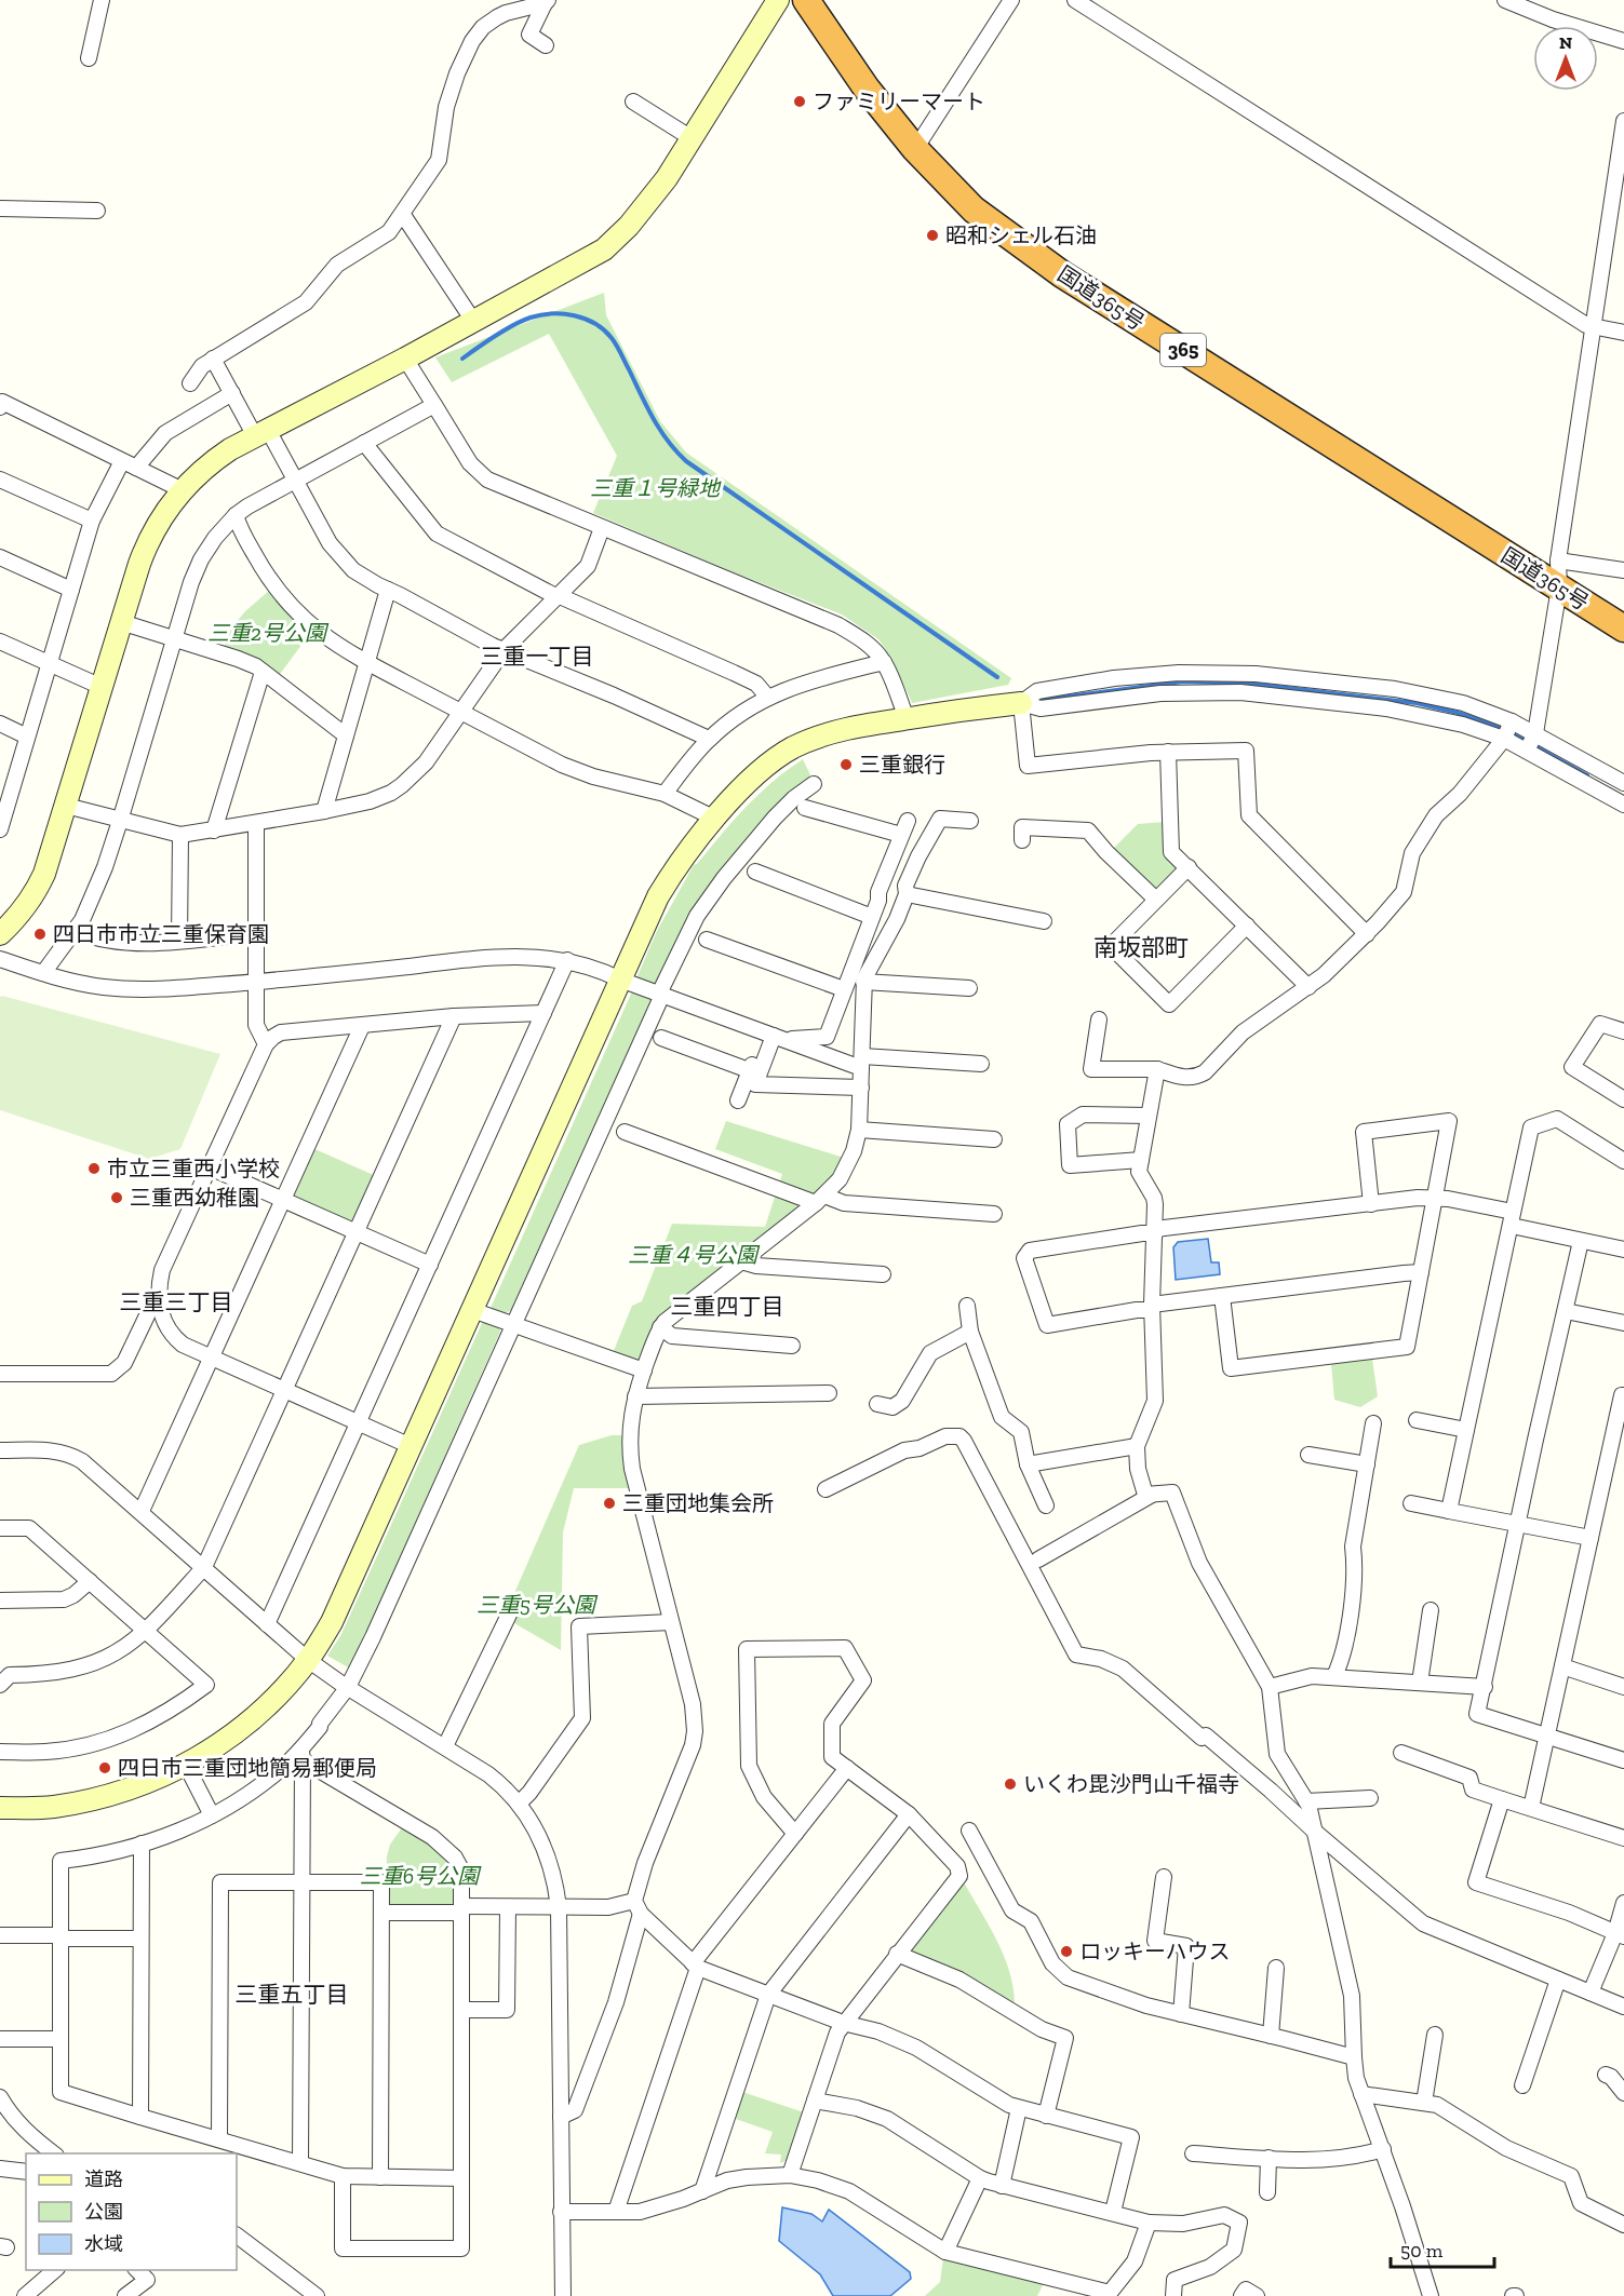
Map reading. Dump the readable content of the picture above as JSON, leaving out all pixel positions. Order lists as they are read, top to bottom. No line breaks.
{"streets":{"highway":["国道365号","365"]},"districts":["三重一丁目","南坂部町","三重三丁目","三重四丁目","三重五丁目"],"parks":["三重１号緑地","三重2号公園","三重４号公園","三重5号公園","三重6号公園"],"places":["ファミリーマート","昭和シェル石油","三重銀行","四日市市立三重保育園","市立三重西小学校","三重西幼稚園","三重団地集会所","四日市三重団地簡易郵便局","いくわ毘沙門山千福寺","ロッキーハウス"],"legend":["道路","公園","水域"],"scale_bar":"50 m","north":"top"}
